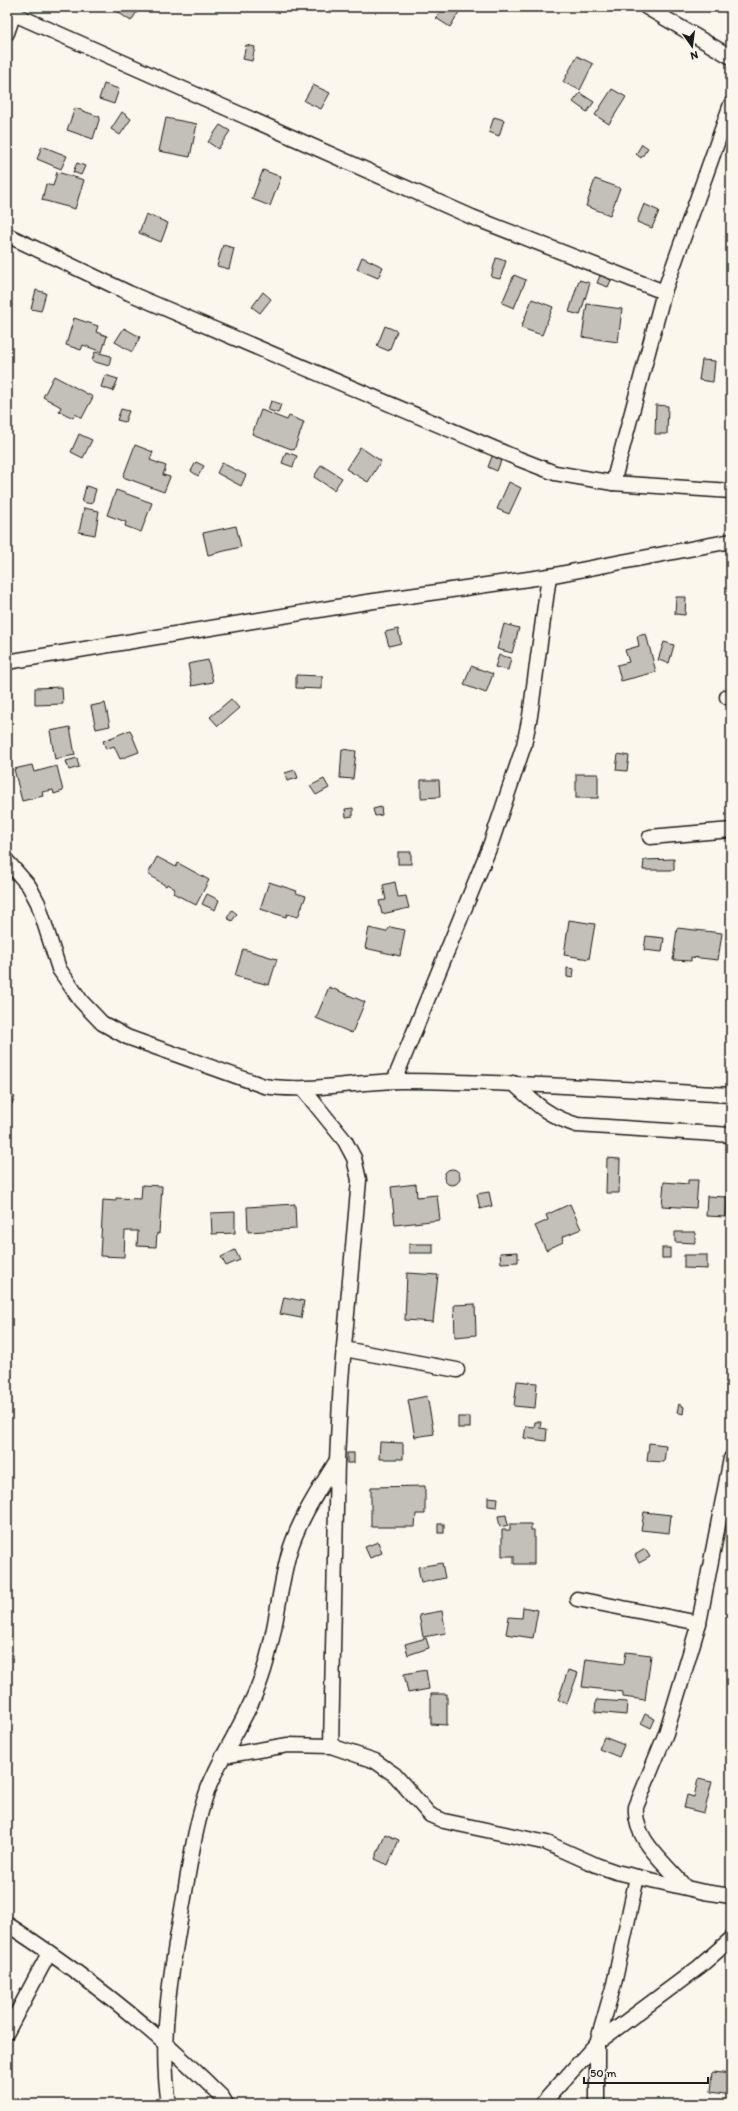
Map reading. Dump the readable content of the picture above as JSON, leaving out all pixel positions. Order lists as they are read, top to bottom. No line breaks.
{"scale_bar":"50 m","north":"bottom"}
